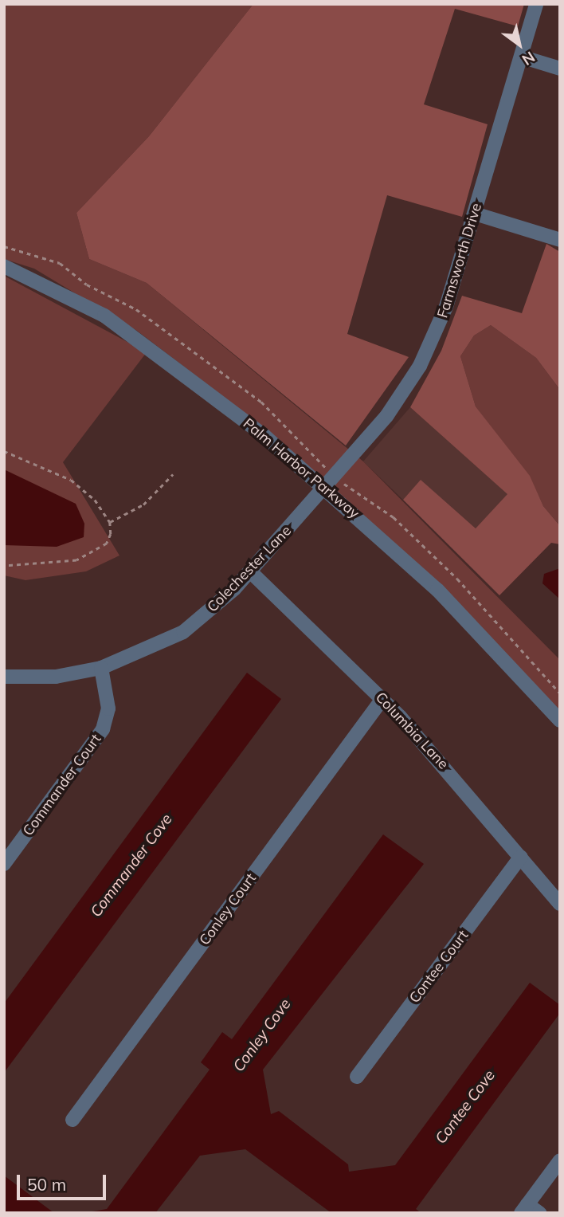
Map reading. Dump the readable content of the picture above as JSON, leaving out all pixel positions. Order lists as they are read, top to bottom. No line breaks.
{"streets":{"street":["Farmsworth Drive","Palm Harbor Parkway","Colechester Lane","Columbia Lane","Commander Court","Conley Court","Contee Court"]},"crossings":[["Farmsworth Drive","Palm Harbor Parkway"],["Farmsworth Drive","Colechester Lane"],["Palm Harbor Parkway","Colechester Lane"],["Colechester Lane","Columbia Lane"],["Colechester Lane","Commander Court"],["Columbia Lane","Conley Court"],["Columbia Lane","Contee Court"]],"water":["Commander Cove","Conley Cove","Contee Cove"],"scale_bar":"50 m","north":"bottom right"}
